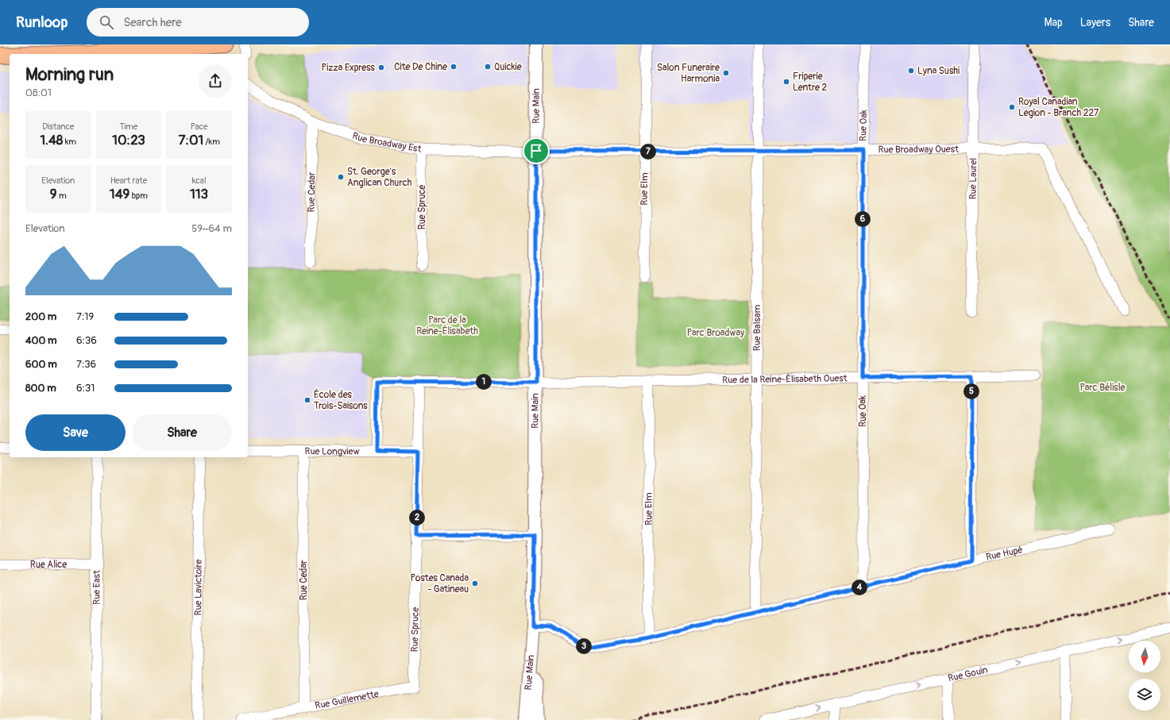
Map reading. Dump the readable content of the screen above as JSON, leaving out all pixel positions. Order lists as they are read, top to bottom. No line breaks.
{"streets":{"street":["Rue Main","Rue Oak","Rue Broadway Est","Rue Broadway Ouest","Rue Laurel","Rue Elm","Rue Cedar","Rue Spruce","Rue Balsam","Rue de la Reine-Élisabeth Ouest","Rue Longview","Rue Hupé","Rue Alice","Rue East","Rue Lavictoire","Rue Gouin","Rue Guillemette"]},"crossings":[["Rue Main","Rue Broadway Est"],["Rue Main","Rue Broadway Ouest"],["Rue Main","Rue de la Reine-Élisabeth Ouest"],["Rue Main","Rue Hupé"],["Rue Oak","Rue Broadway Ouest"],["Rue Oak","Rue de la Reine-Élisabeth Ouest"],["Rue Oak","Rue Hupé"],["Rue Broadway Est","Rue Broadway Ouest"],["Rue Broadway Est","Rue Cedar"],["Rue Broadway Est","Rue Spruce"],["Rue Broadway Ouest","Rue Laurel"],["Rue Broadway Ouest","Rue Elm"],["Rue Broadway Ouest","Rue Balsam"],["Rue Elm","Rue de la Reine-Élisabeth Ouest"],["Rue Elm","Rue Hupé"],["Rue Cedar","Rue Longview"],["Rue Cedar","Rue Guillemette"],["Rue Spruce","Rue de la Reine-Élisabeth Ouest"],["Rue Spruce","Rue Longview"],["Rue Spruce","Rue Guillemette"],["Rue Balsam","Rue de la Reine-Élisabeth Ouest"],["Rue Balsam","Rue Hupé"],["Rue de la Reine-Élisabeth Ouest","Rue Longview"],["Rue Alice","Rue East"]],"one_way":["Rue Gouin"],"parks":["Parc de la Reine-Élisabeth","Parc Broadway","Parc Bélisle"],"places":["Cite De Chine","Quickie","Pizza Express","Lyna Sushi","Salon Funeraire Harmonia","Friperie Lentre 2","Royal Canadian Legion - Branch 227","St. George's Anglican Church","École des Trois-Saisons","Postes Canada - Gatineau"],"north":"bottom","page":{"header":"Runloop","search":"Search here","nav":["Map","Layers","Share"],"heading":["Morning run","08:01"],"stats":[["Distance","1.48 km"],["Time","10:23"],["Pace","7:01 /km"],["Elevation","9 m"],["Heart rate","149 bpm"],["kcal","113"]],"pins":["7","6","1","5","2","4","3"],"chart":["Elevation","59–64 m"],"list":[{"name":"200 m","note":"7:19"},{"name":"400 m","note":"6:36"},{"name":"600 m","note":"7:36"},{"name":"800 m","note":"6:31"}],"buttons":["Save","Share"]}}
